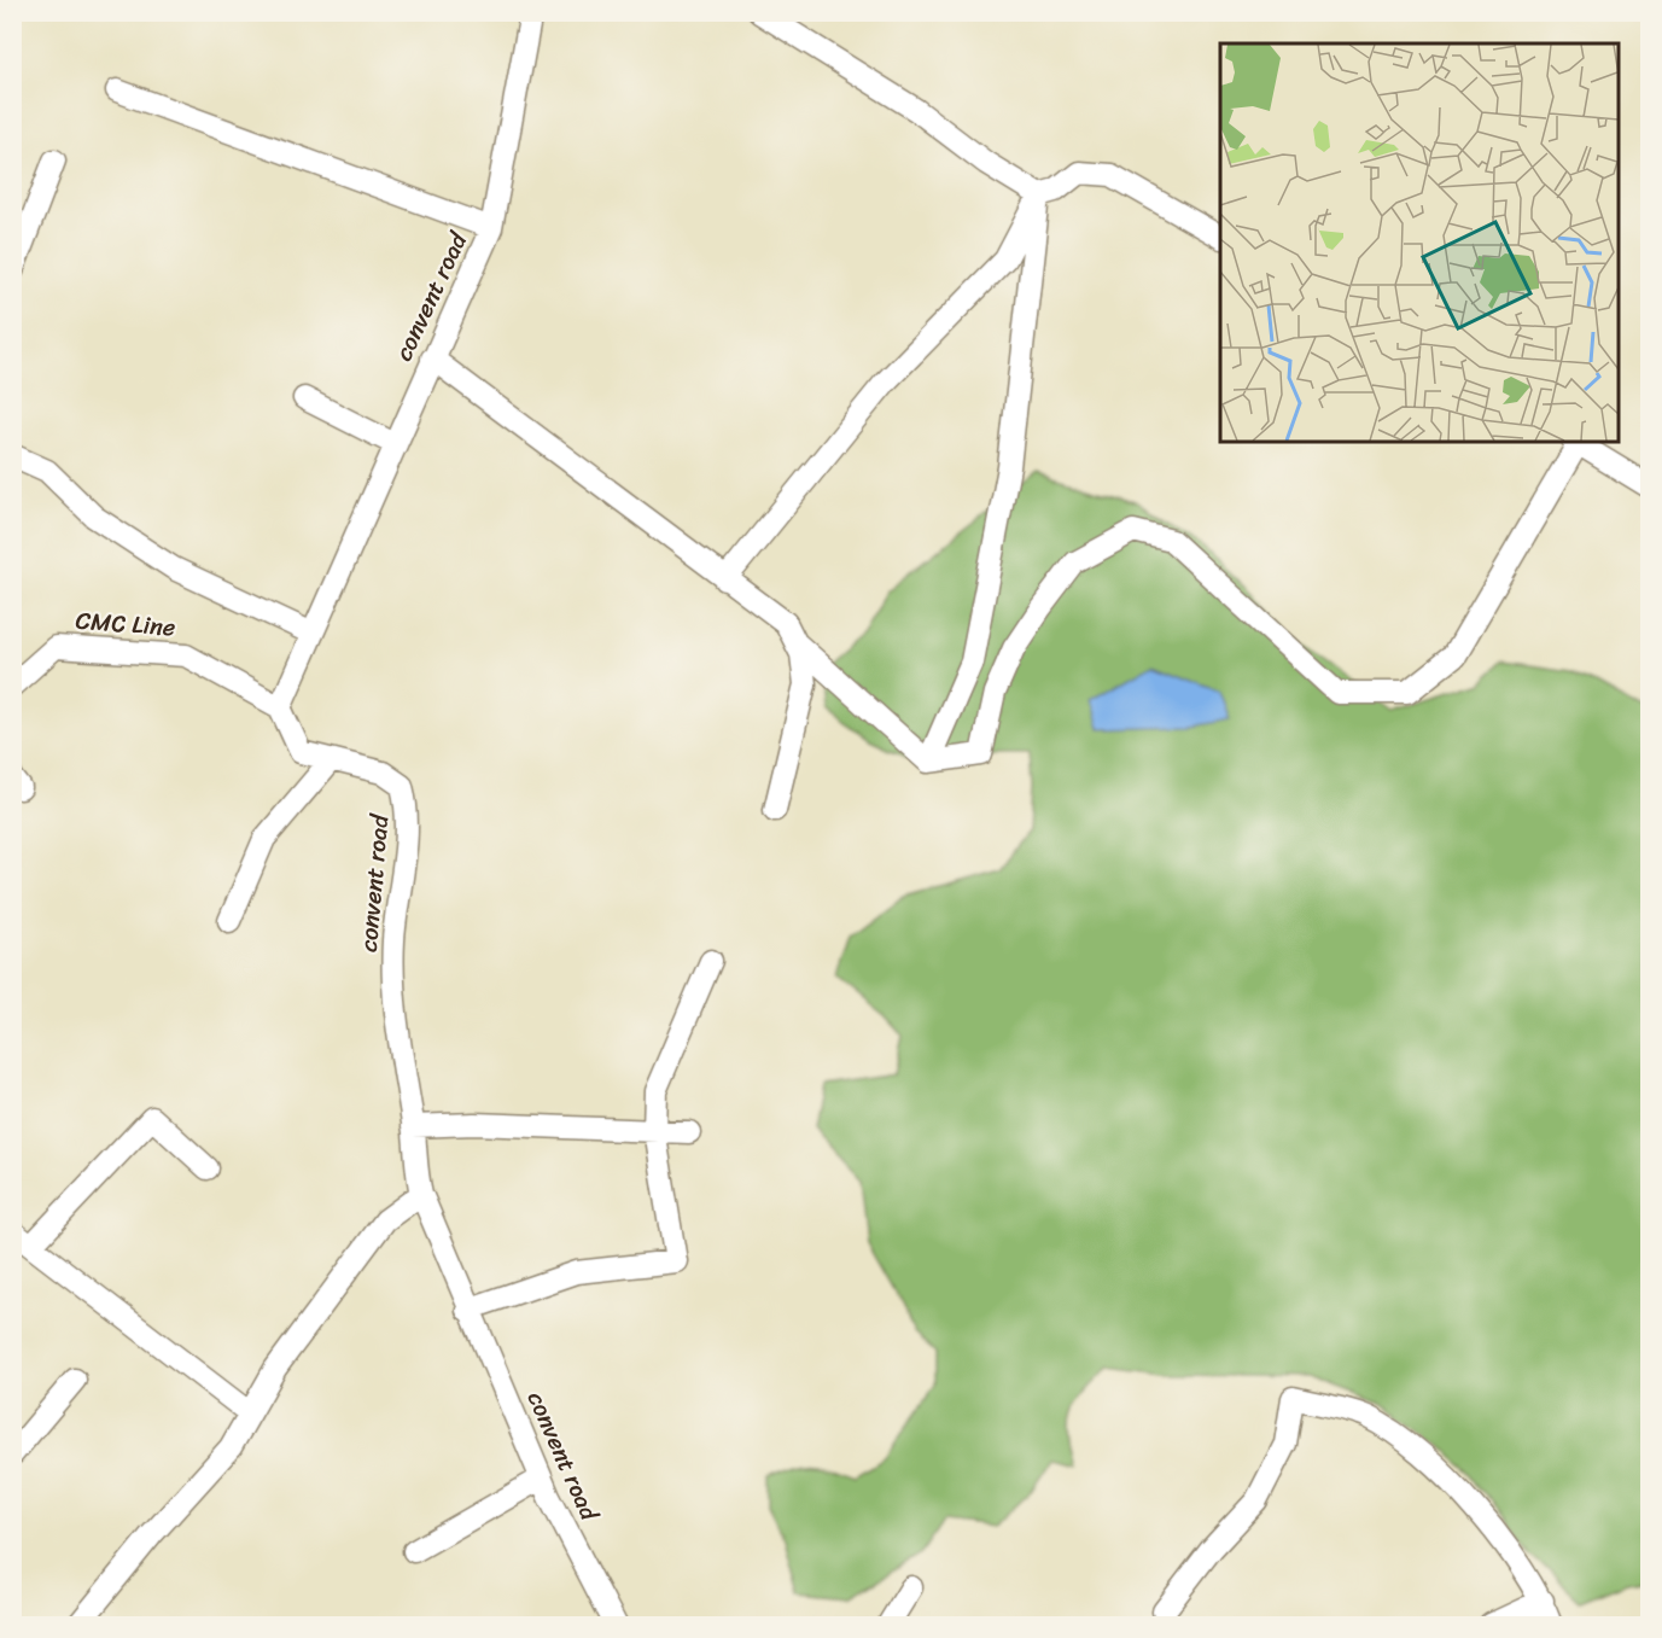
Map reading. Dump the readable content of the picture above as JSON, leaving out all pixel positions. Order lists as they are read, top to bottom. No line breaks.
{"streets":{"street":["convent road","CMC Line"]},"crossings":[["convent road","CMC Line"]]}
